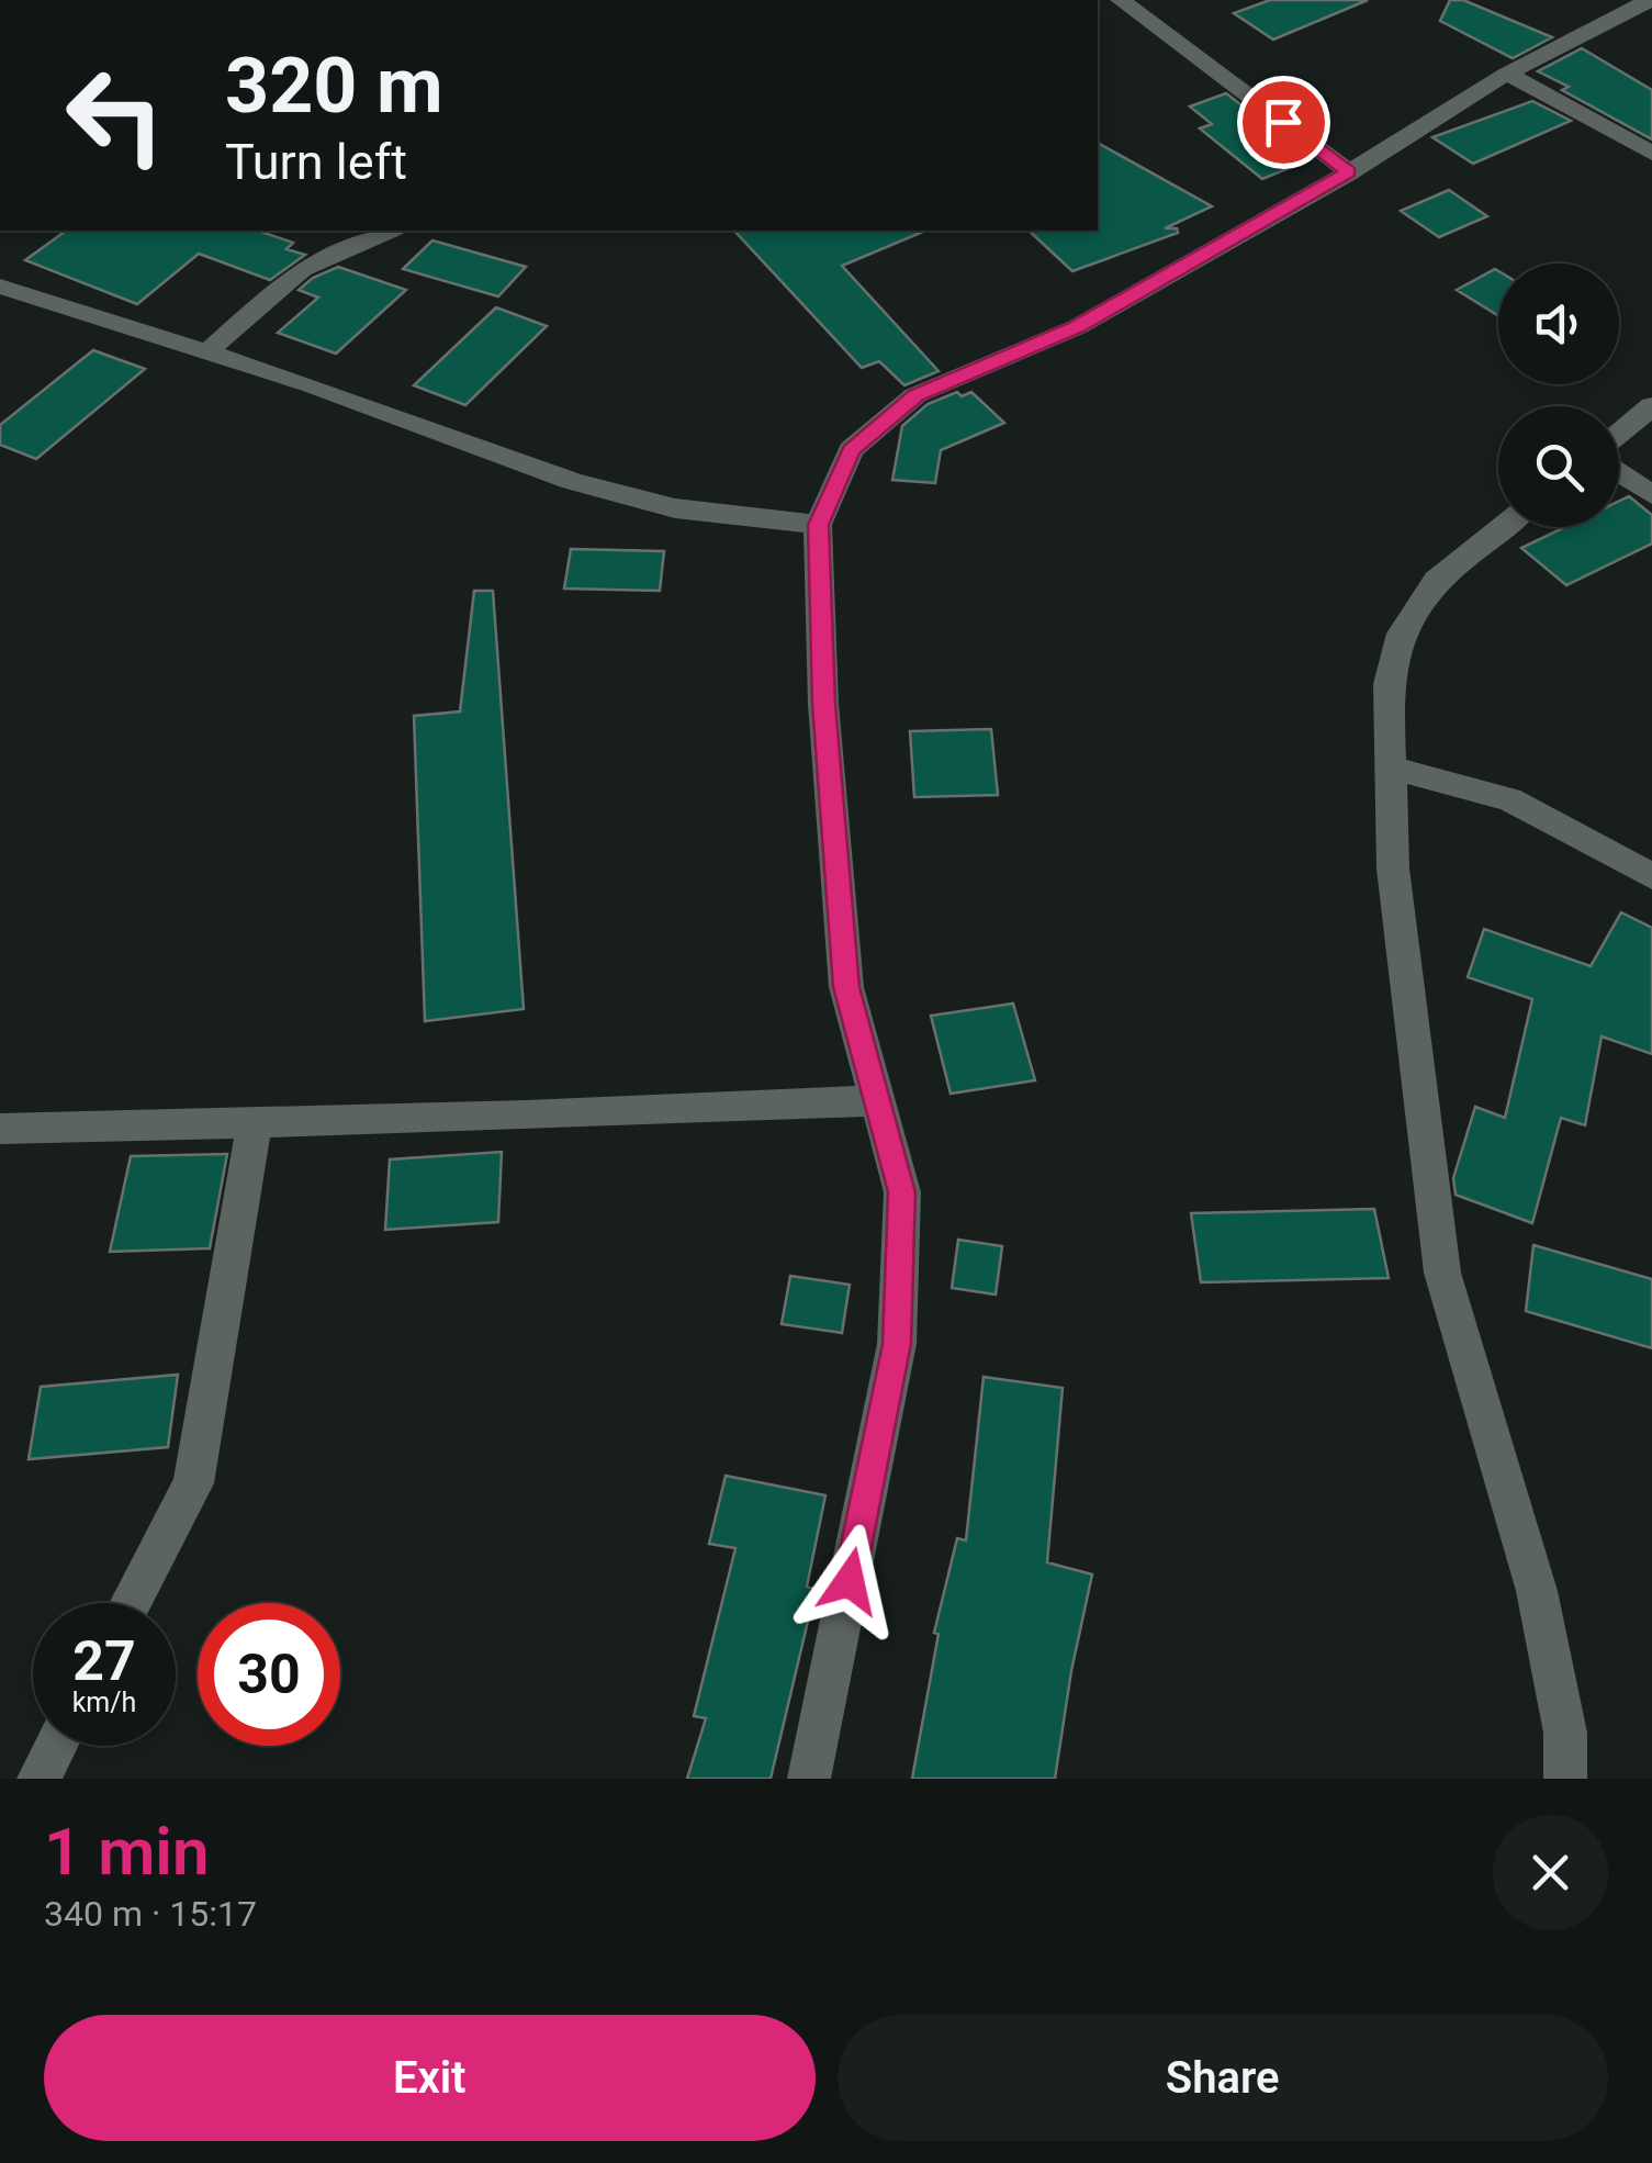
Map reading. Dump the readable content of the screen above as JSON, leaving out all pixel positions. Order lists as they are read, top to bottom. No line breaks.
{"page":{"turn":["320 m","Turn left"],"speed":"27 km/h","limit":"30","heading":["1 min","340 m · 15:17"],"buttons":["Exit","Share"]}}
